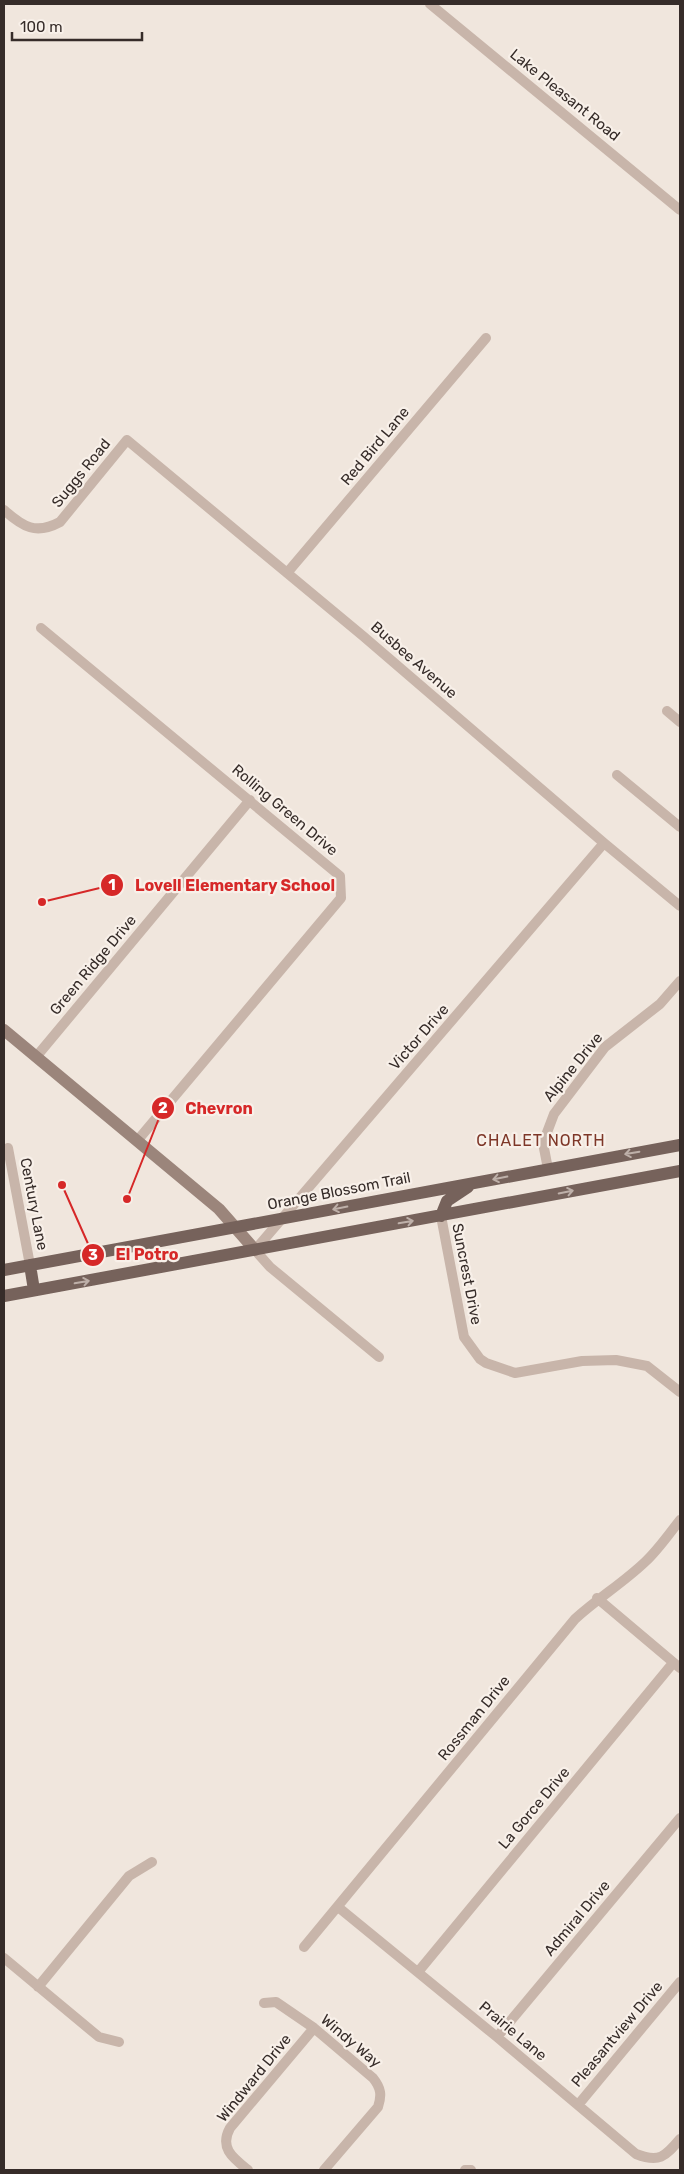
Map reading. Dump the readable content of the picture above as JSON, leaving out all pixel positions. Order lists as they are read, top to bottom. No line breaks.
{"streets":{"main road":["Orange Blossom Trail"],"street":["Lake Pleasant Road","Red Bird Lane","Suggs Road","Busbee Avenue","Rolling Green Drive","Green Ridge Drive","Victor Drive","Alpine Drive","Century Lane","Suncrest Drive","Rossman Drive","La Gorce Drive","Admiral Drive","Prairie Lane","Pleasantview Drive","Windy Way","Windward Drive"]},"crossings":[["Red Bird Lane","Busbee Avenue"],["Suggs Road","Busbee Avenue"],["Busbee Avenue","Victor Drive"],["Rolling Green Drive","Green Ridge Drive"],["Victor Drive","Orange Blossom Trail"],["Alpine Drive","Orange Blossom Trail"],["Orange Blossom Trail","Century Lane"],["Rossman Drive","Prairie Lane"],["La Gorce Drive","Prairie Lane"],["Admiral Drive","Prairie Lane"],["Prairie Lane","Pleasantview Drive"],["Windy Way","Windward Drive"]],"districts":["CHALET NORTH"],"places":["Lovell Elementary School","El Potro","Chevron"],"scale_bar":"100 m"}
